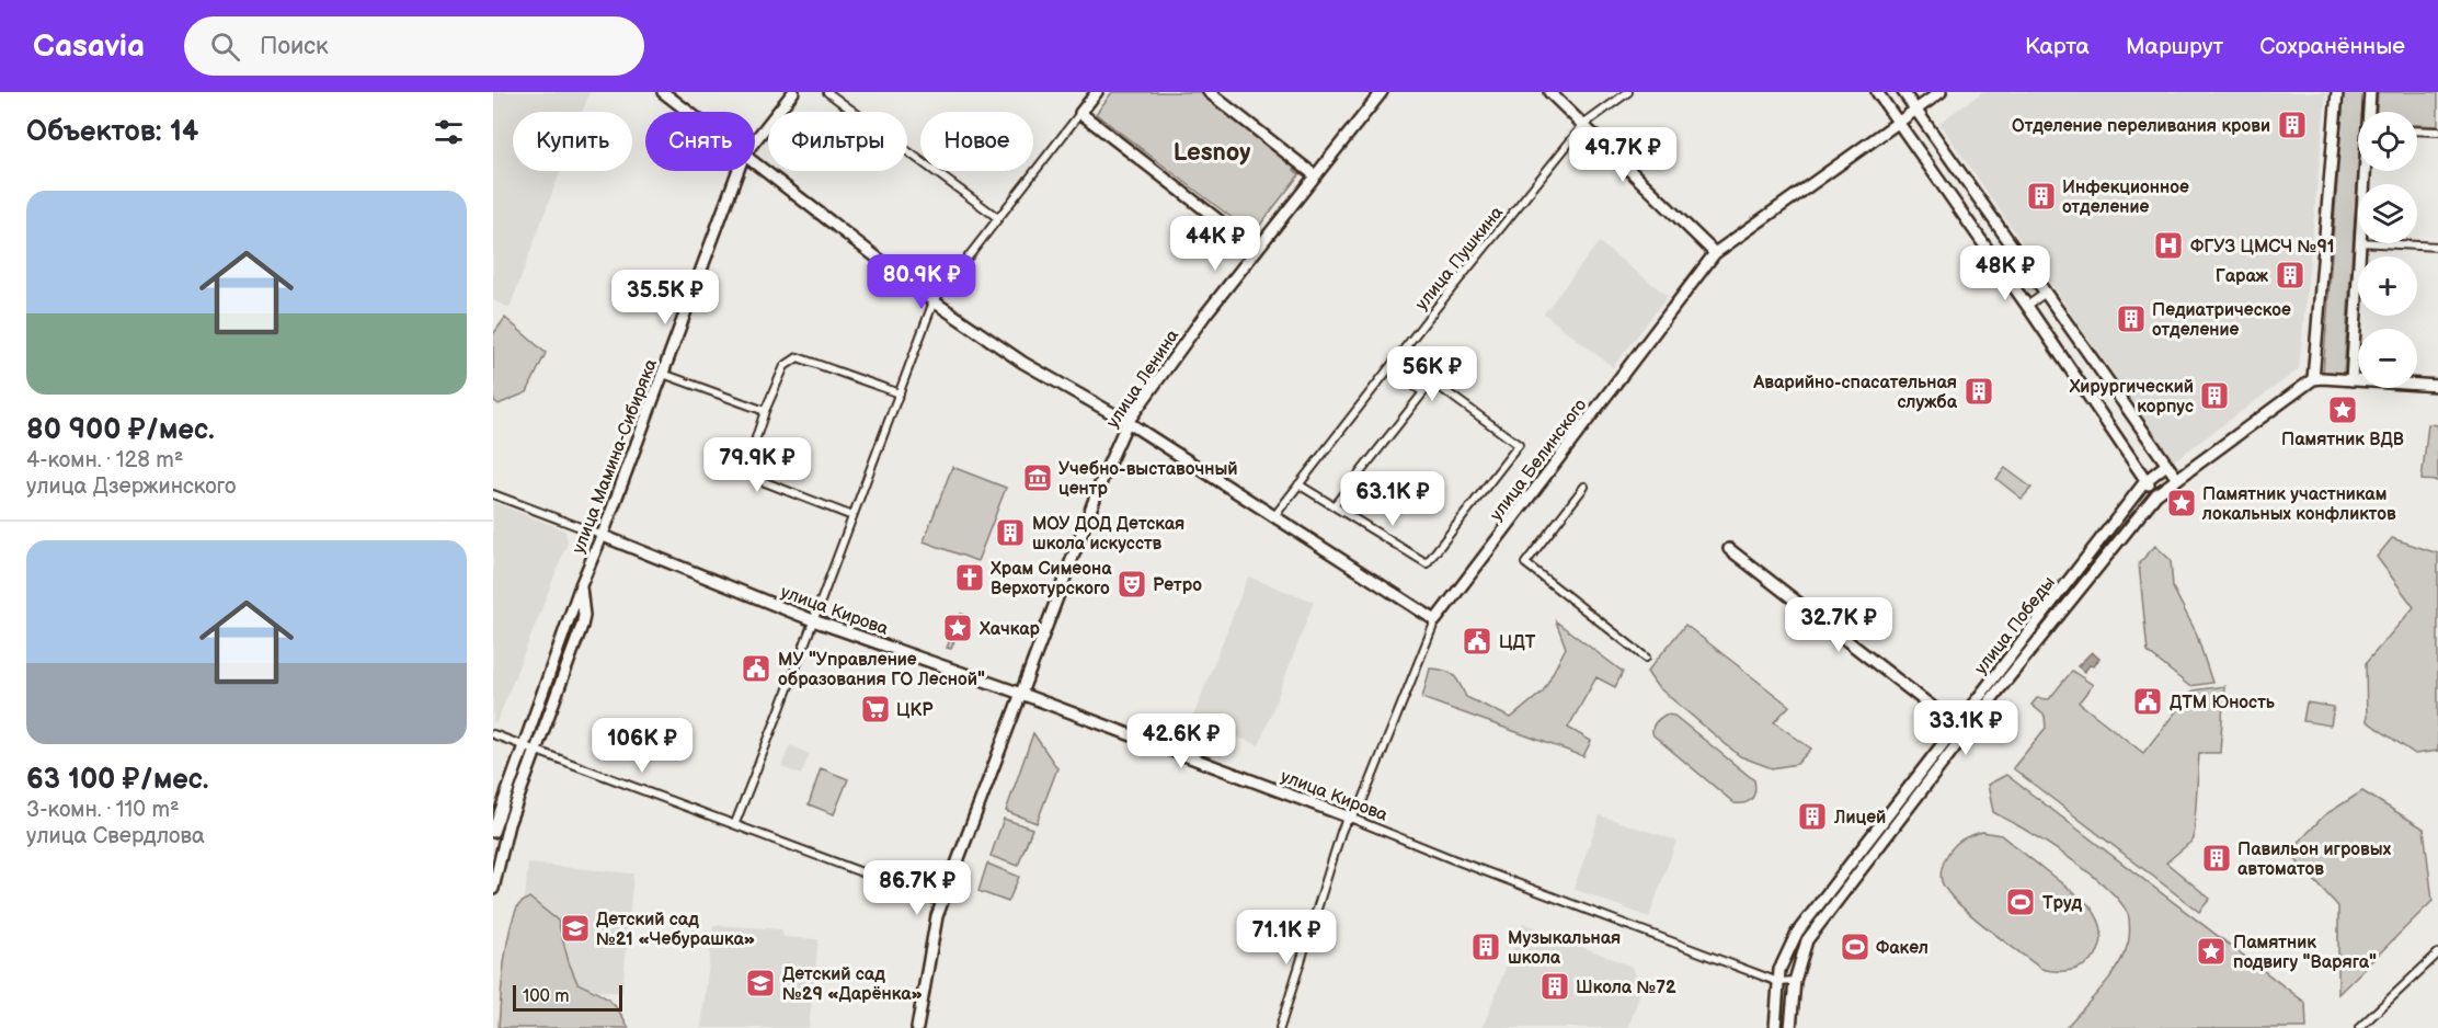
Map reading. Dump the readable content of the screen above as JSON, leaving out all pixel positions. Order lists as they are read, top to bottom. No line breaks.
{"streets":{"street":["улица Пушкина","улица Ленина","улица Мамина-Сибиряка","улица Белинского","улица Кирова","улица Победы"]},"crossings":[["улица Ленина","улица Кирова"],["улица Мамина-Сибиряка","улица Кирова"],["улица Белинского","улица Кирова"],["улица Кирова","улица Победы"]],"districts":["Lesnoy"],"places":{"building":["Отделение переливания крови","Инфекционное отделение","Гараж","Педиатрическое отделение","Аварийно-спасательная служба","Хирургический корпус","МОУ ДОД Детская школа искусств","Лицей","Павильон игровых автоматов","Музыкальная школа","Школа №72"],"hospital":["ФГУЗ ЦМСЧ №91"],"place":["Памятник ВДВ","Памятник участникам локальных конфликтов","Хачкар","Памятник подвигу \"Варяга\""],"museum":["Учебно-выставочный центр"],"church":["Храм Симеона Верхотурского"],"theatre":["Ретро"],"public building":["ЦДТ","МУ \"Управление образования ГО Лесной\"","ДТМ Юность"],"supermarket":["ЦКР"],"sports":["Труд","Факел"],"school or university":["Детский сад №21 «Чебурашка»","Детский сад №29 «Дарёнка»"]},"scale_bar":"100 m","page":{"header":"Casavia","search":"Поиск","nav":["Карта","Маршрут","Сохранённые"],"heading":"Объектов: 14","map_buttons":["+","−"],"chip":["Купить","Снять","Фильтры","Новое"],"price":["49.7K ₽","44K ₽","48K ₽","80.9K ₽","35.5K ₽","56K ₽","79.9K ₽","63.1K ₽","32.7K ₽","33.1K ₽","42.6K ₽","106K ₽","86.7K ₽","71.1K ₽"],"list":[{"name":"80 900 ₽/мес.","note":"4-комн. · 128 m² · улица Дзержинского"},{"name":"63 100 ₽/мес.","note":"3-комн. · 110 m² · улица Свердлова"}],"scale":"100 m"}}
